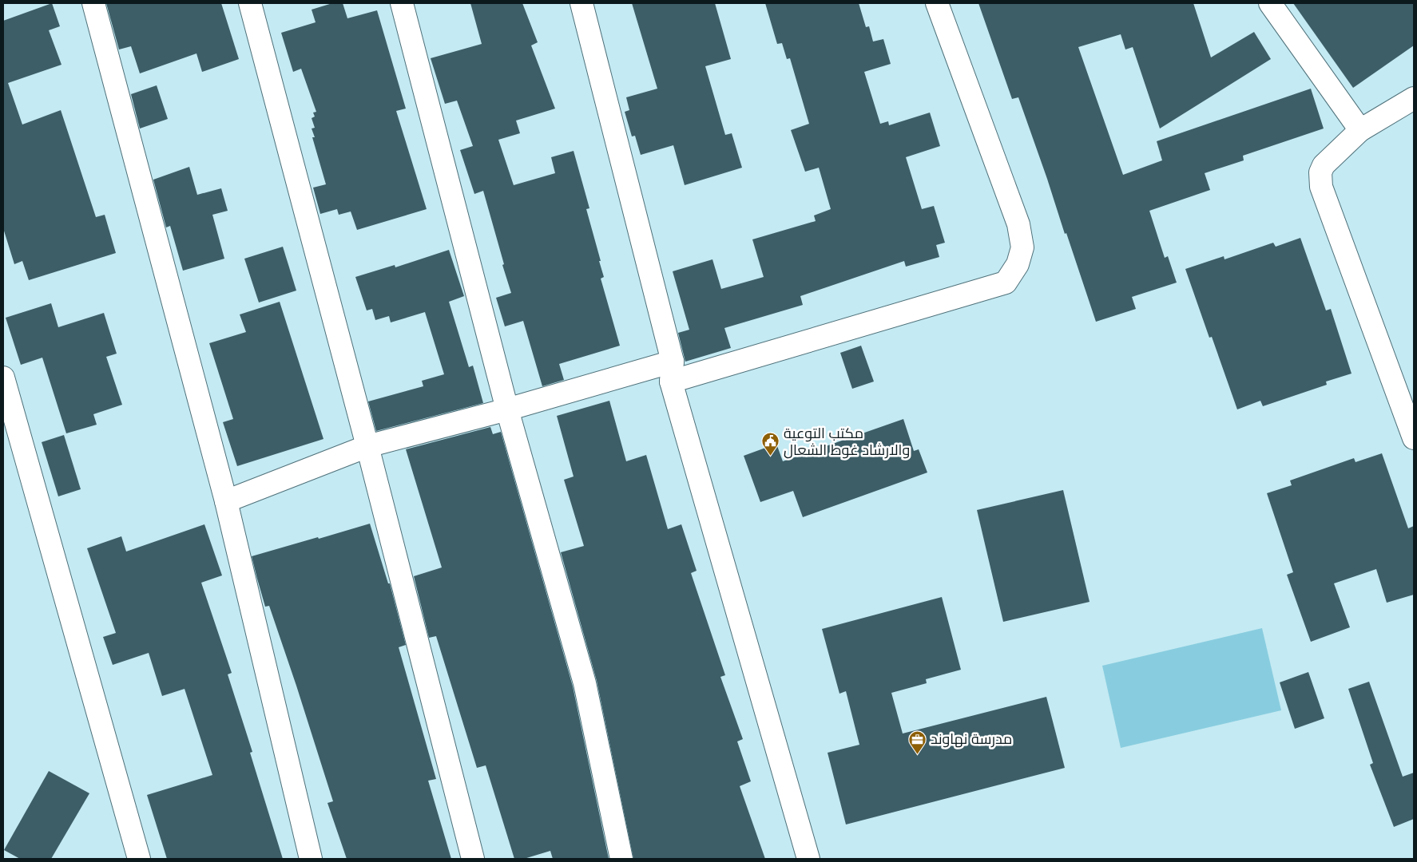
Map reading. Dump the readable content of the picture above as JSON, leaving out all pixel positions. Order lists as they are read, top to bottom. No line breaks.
{"places":{"public building":["مكتب التوعية والارشاد غوط الشعال"],"office":["مدرسة نهاوند"]}}
